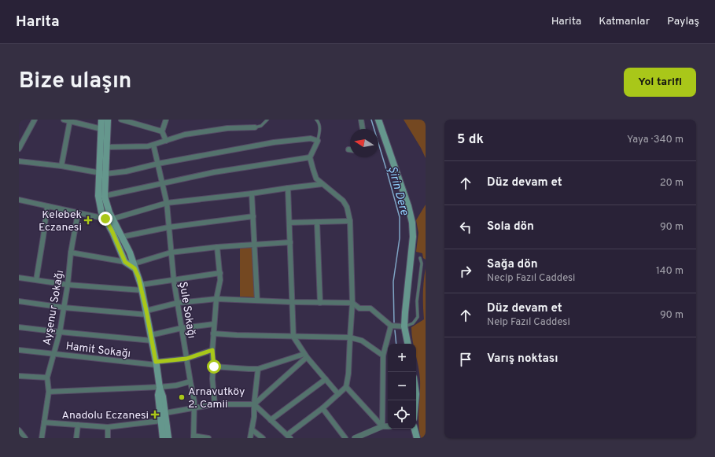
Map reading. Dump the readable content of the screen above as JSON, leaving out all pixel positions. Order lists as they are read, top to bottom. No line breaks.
{"streets":{"street":["Ayşenur Sokağı","Şule Sokağı","Hamit Sokağı"]},"crossings":[["Ayşenur Sokağı","Hamit Sokağı"],["Şule Sokağı","Hamit Sokağı"]],"water":["Şirin Dere"],"places":{"health":["Kelebek Eczanesi","Anadolu Eczanesi"],"other":["Arnavutköy 2. Camii"]},"north":"left","page":{"header":"Harita","nav":["Harita","Katmanlar","Paylaş"],"title":"Bize ulaşın","buttons":"Yol tarifi","heading":["5 dk","Yaya · 340 m"],"list":[["Düz devam et","20 m"],["Sola dön","90 m"],["Sağa dön","Necip Fazıl Caddesi","140 m"],["Düz devam et","Neip Fazıl Caddesi","90 m"],"Varış noktası"],"map_buttons":["+","−"]}}
